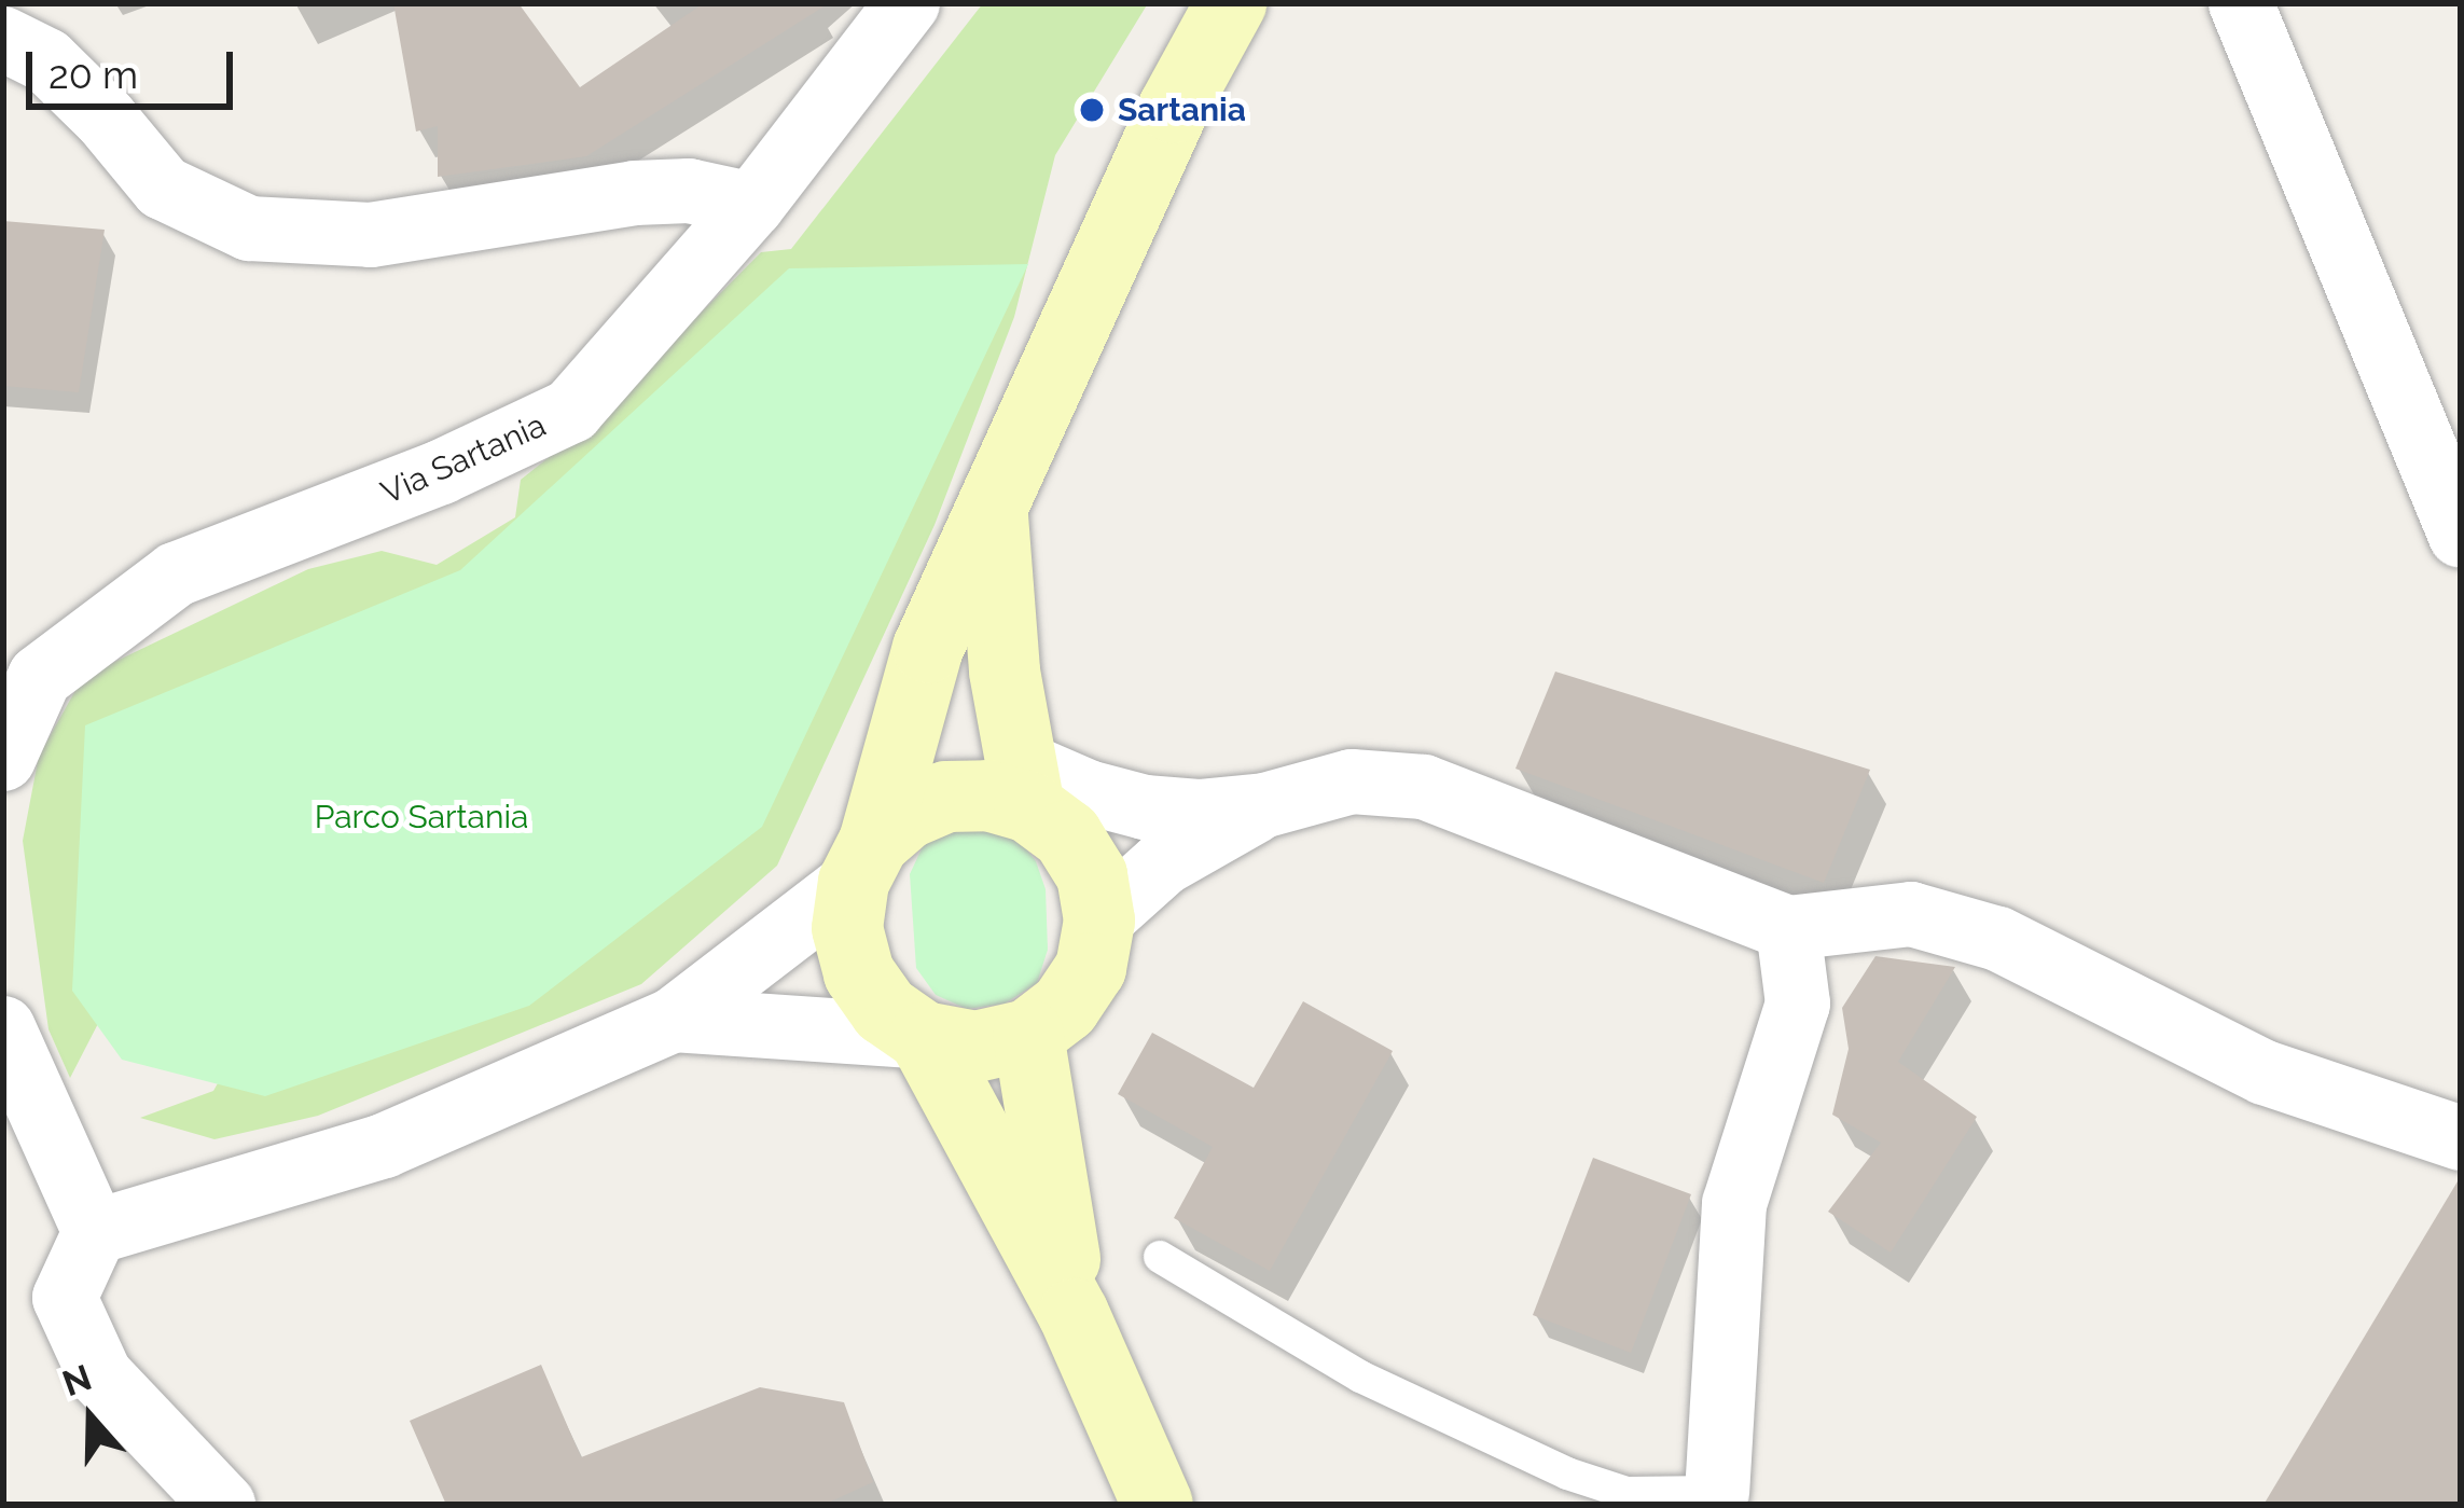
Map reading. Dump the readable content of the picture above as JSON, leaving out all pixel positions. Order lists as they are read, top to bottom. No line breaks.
{"streets":{"street":["Via Sartania"]},"parks":["Parco Sartania"],"places":["Sartania"],"scale_bar":"20 m","north":"top"}
